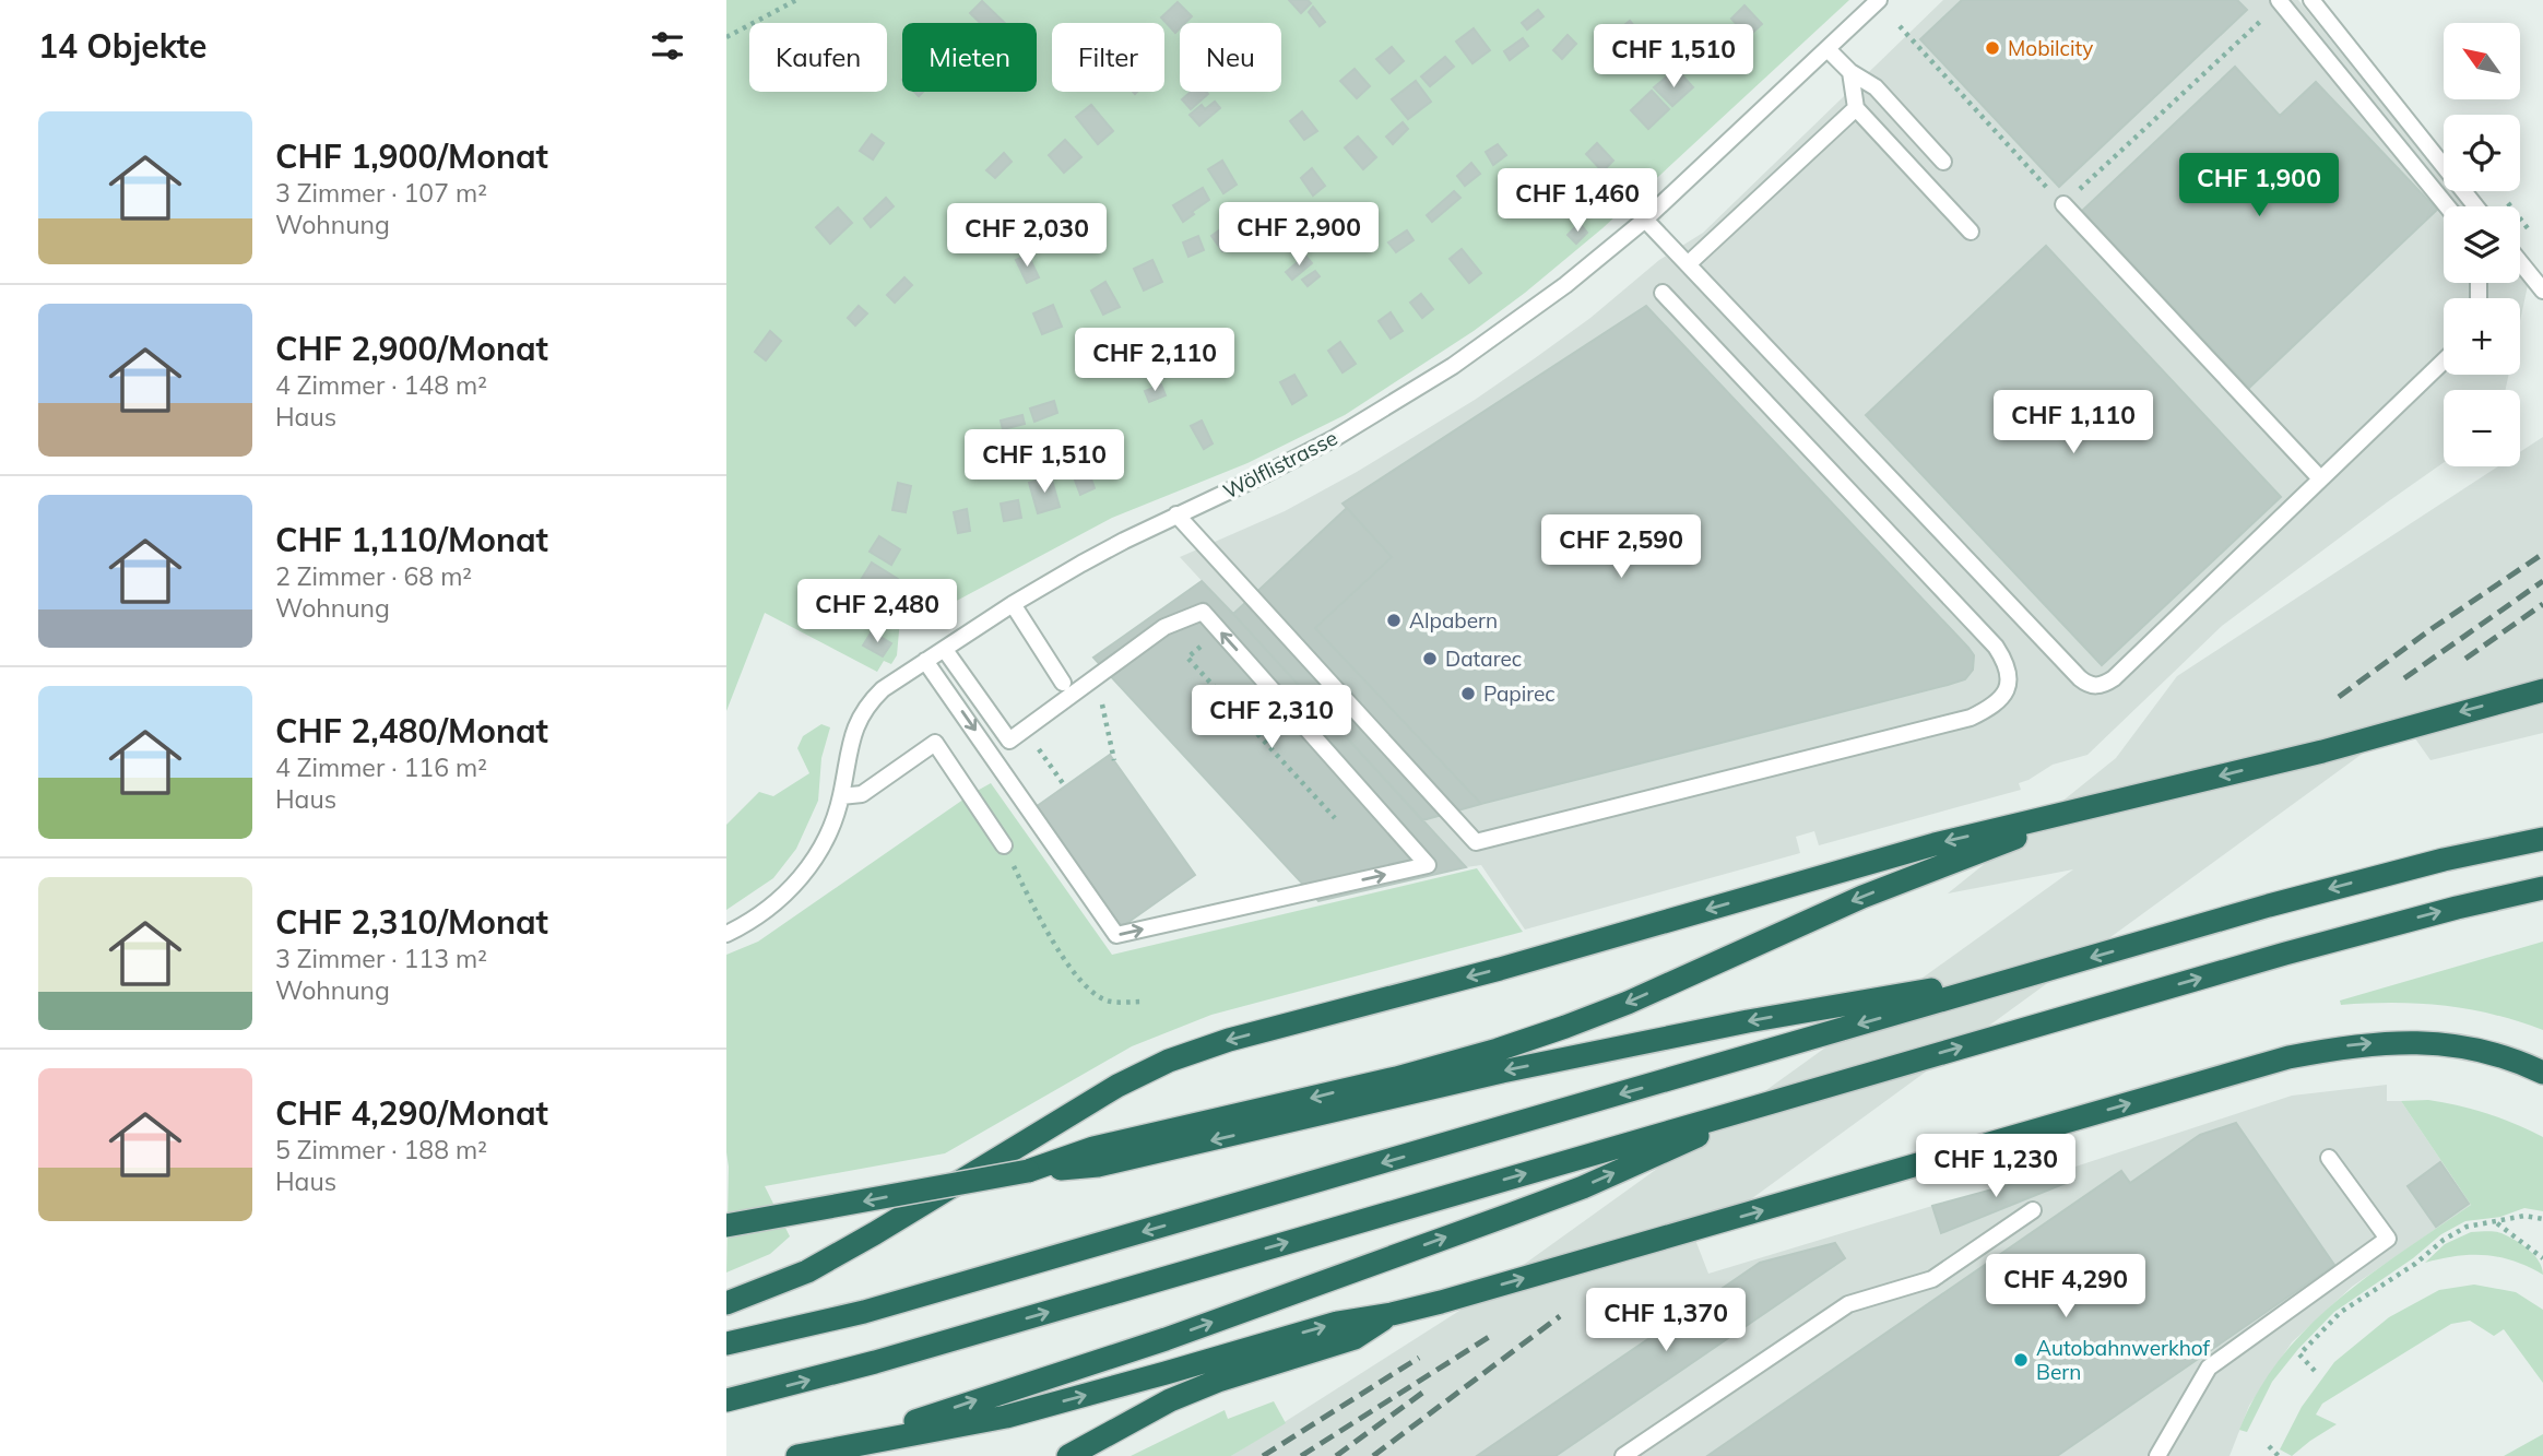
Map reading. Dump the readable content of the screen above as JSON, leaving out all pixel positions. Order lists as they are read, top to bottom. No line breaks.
{"streets":{"lane":["Wölflistrasse"]},"places":["Mobilcity","Alpabern","Datarec","Papirec","Autobahnwerkhof Bern"],"north":"top left","page":{"heading":"14 Objekte","map_buttons":["+","−"],"chip":["Kaufen","Mieten","Filter","Neu"],"price":["CHF 1,510","CHF 1,900","CHF 1,460","CHF 2,900","CHF 2,030","CHF 2,110","CHF 1,110","CHF 1,510","CHF 2,590","CHF 2,480","CHF 2,310","CHF 1,230","CHF 4,290","CHF 1,370"],"list":[{"name":"CHF 1,900/Monat","note":"3 Zimmer · 107 m² · Wohnung"},{"name":"CHF 2,900/Monat","note":"4 Zimmer · 148 m² · Haus"},{"name":"CHF 1,110/Monat","note":"2 Zimmer · 68 m² · Wohnung"},{"name":"CHF 2,480/Monat","note":"4 Zimmer · 116 m² · Haus"},{"name":"CHF 2,310/Monat","note":"3 Zimmer · 113 m² · Wohnung"},{"name":"CHF 4,290/Monat","note":"5 Zimmer · 188 m² · Haus"}]}}
